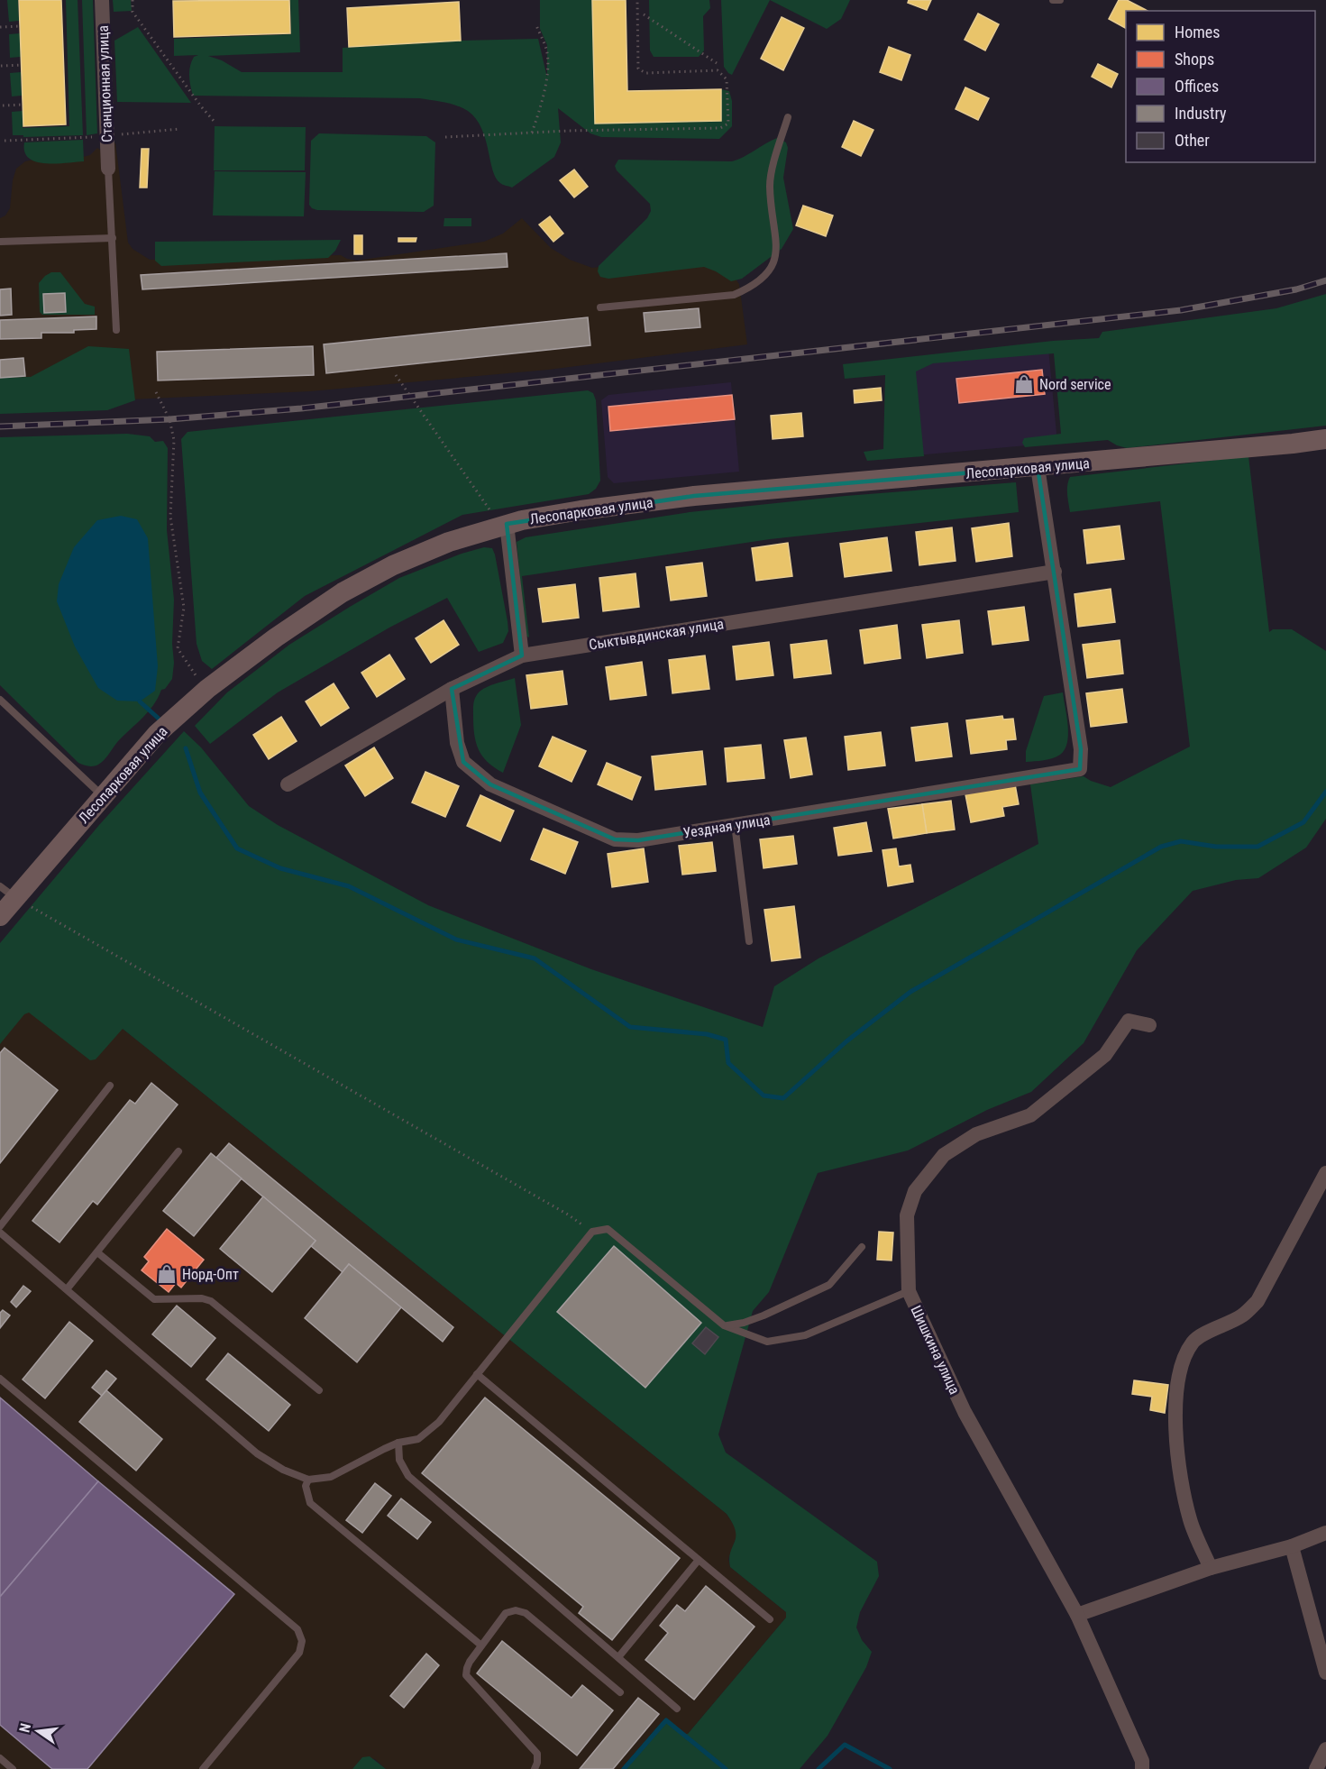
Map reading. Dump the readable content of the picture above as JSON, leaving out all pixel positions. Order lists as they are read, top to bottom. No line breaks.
{"streets":{"street":["Станционная улица","Лесопарковая улица","Сыктывдинская улица","Уездная улица","Шишкина улица"]},"crossings":[["Сыктывдинская улица","Уездная улица"]],"places":{"shop":["Nord service","Норд-Опт"]},"legend":["Homes","Shops","Offices","Industry","Other"],"north":"left"}
